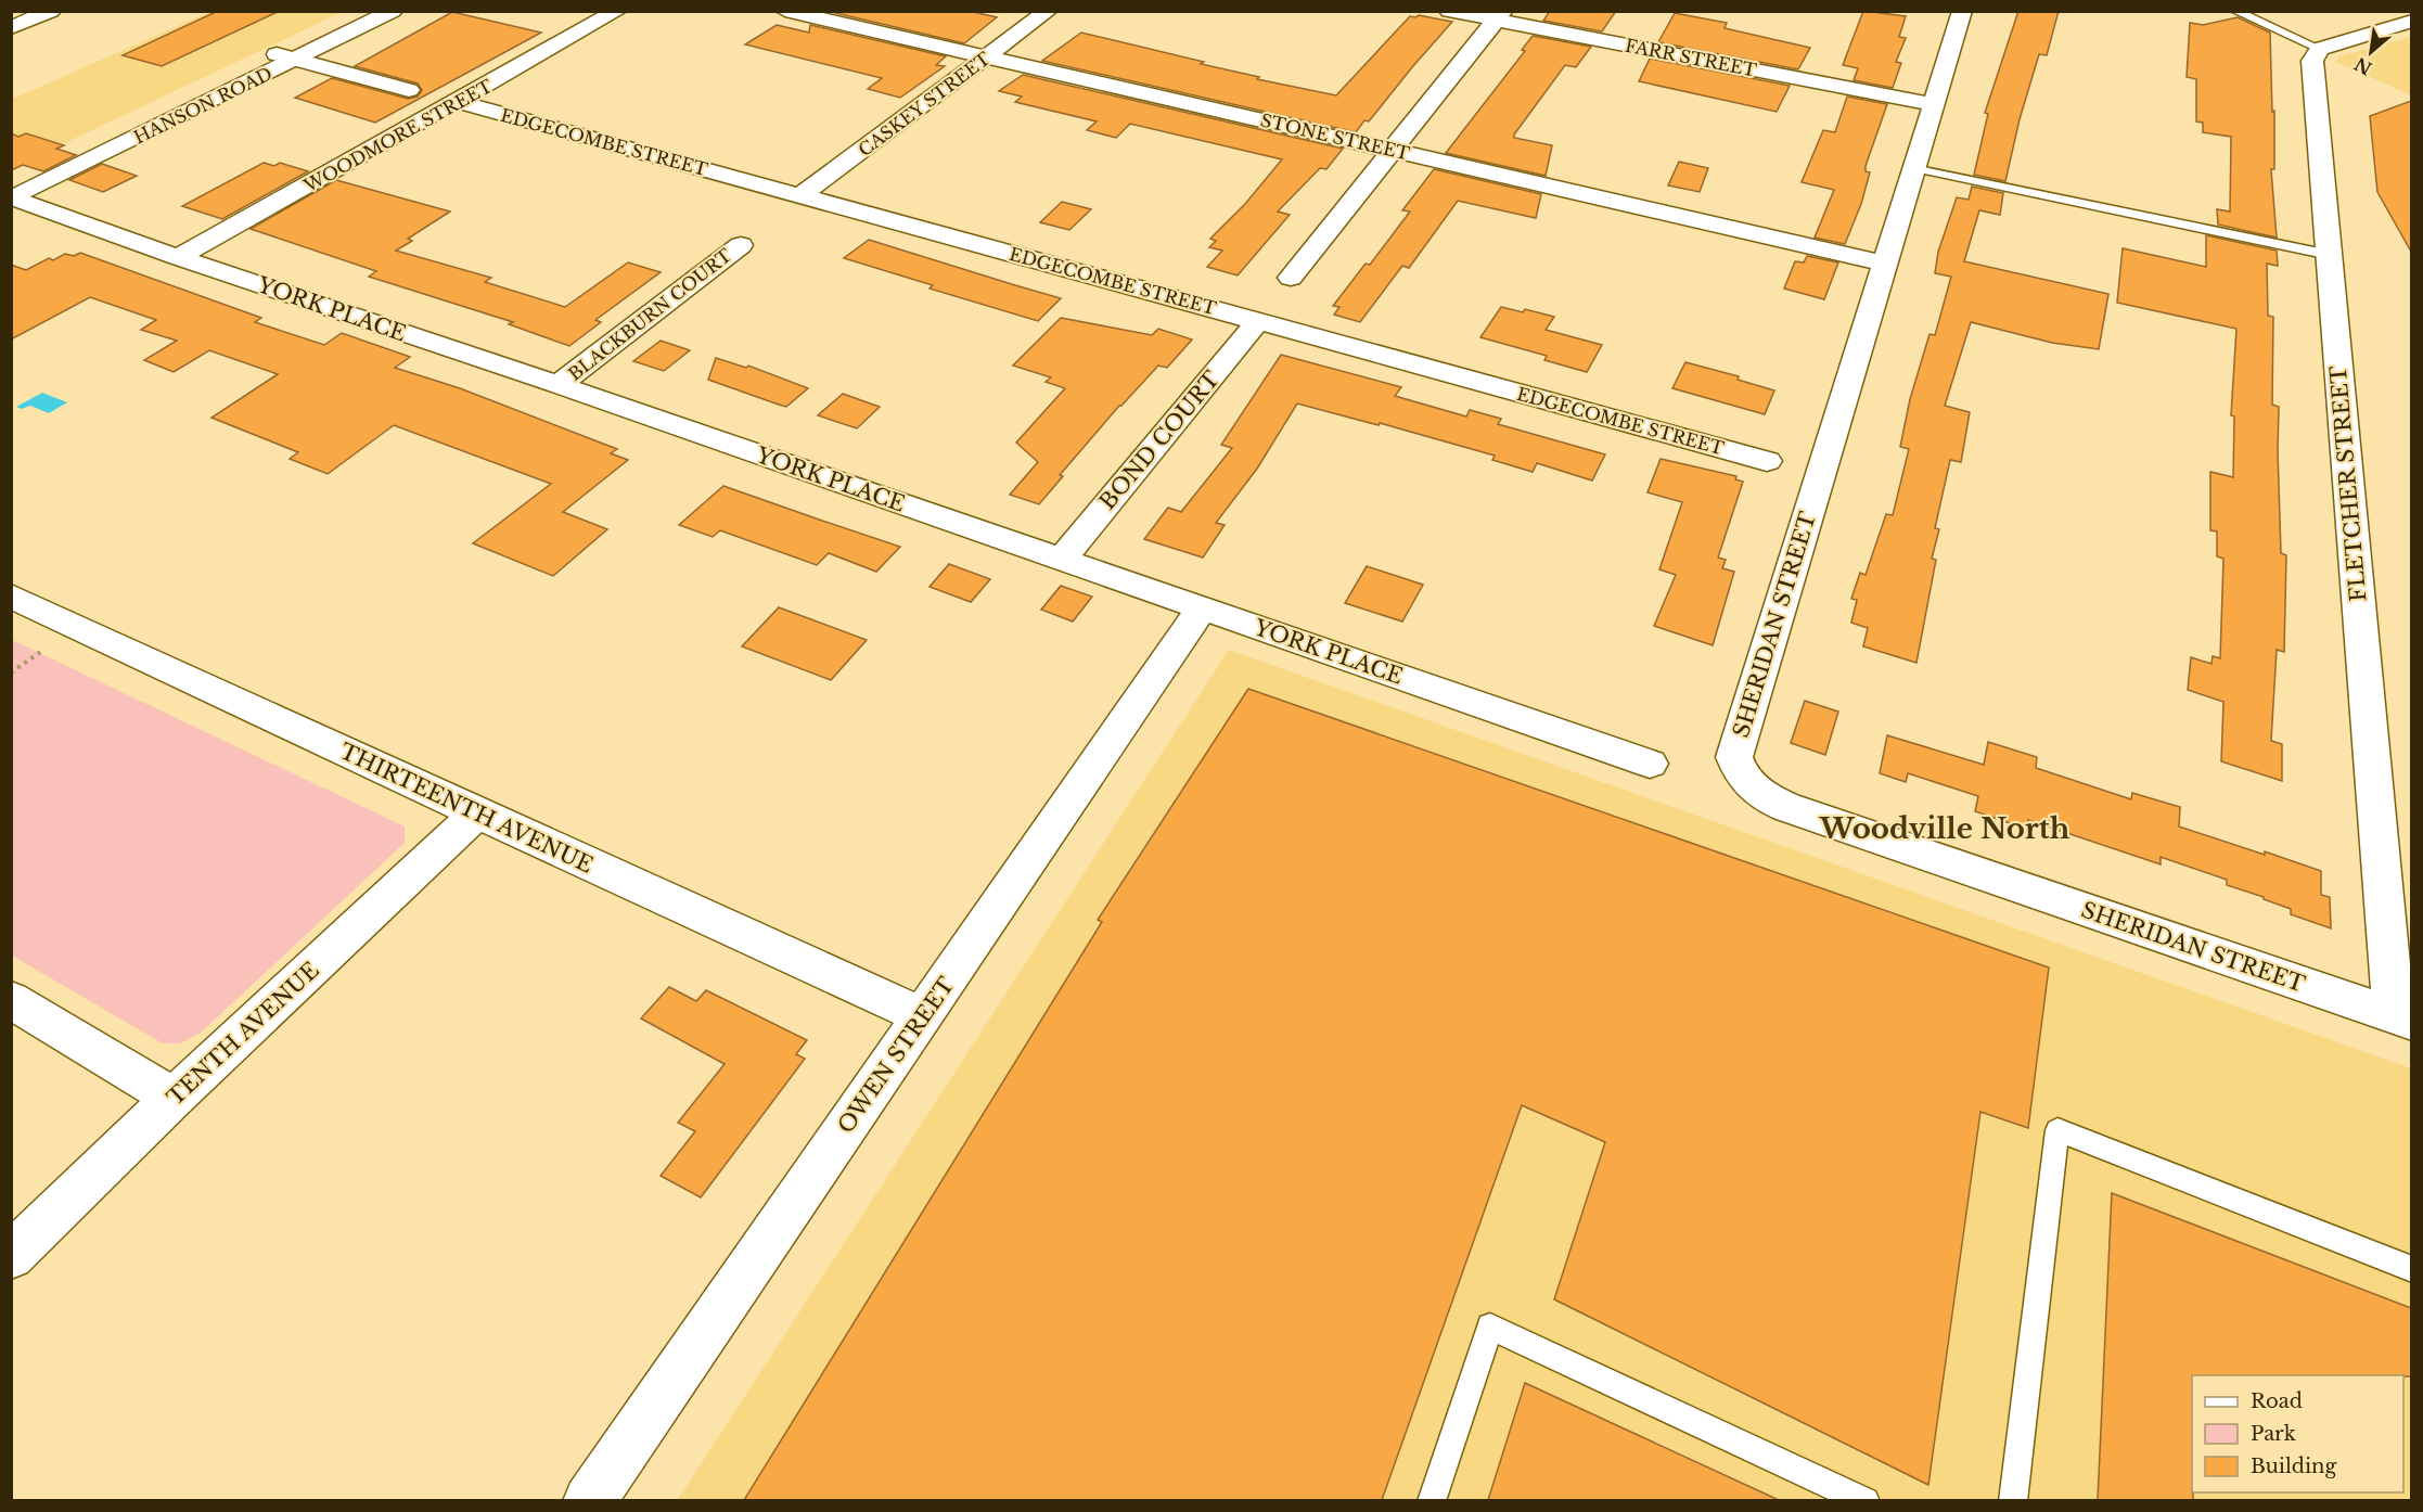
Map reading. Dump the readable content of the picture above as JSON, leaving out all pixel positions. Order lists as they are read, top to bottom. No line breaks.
{"streets":{"street":["FARR STREET","CASKEY STREET","HANSON ROAD","WOODMORE STREET","STONE STREET","EDGECOMBE STREET","YORK PLACE","BLACKBURN COURT","BOND COURT","FLETCHER STREET","SHERIDAN STREET","THIRTEENTH AVENUE","TENTH AVENUE","OWEN STREET"]},"crossings":[["FARR STREET","SHERIDAN STREET"],["CASKEY STREET","STONE STREET"],["CASKEY STREET","EDGECOMBE STREET"],["HANSON ROAD","YORK PLACE"],["WOODMORE STREET","EDGECOMBE STREET"],["WOODMORE STREET","YORK PLACE"],["STONE STREET","SHERIDAN STREET"],["EDGECOMBE STREET","BOND COURT"],["YORK PLACE","BLACKBURN COURT"],["YORK PLACE","BOND COURT"],["YORK PLACE","OWEN STREET"],["FLETCHER STREET","SHERIDAN STREET"],["THIRTEENTH AVENUE","TENTH AVENUE"],["THIRTEENTH AVENUE","OWEN STREET"]],"districts":["Woodville North"],"legend":["Road","Park","Building"],"north":"bottom left"}
